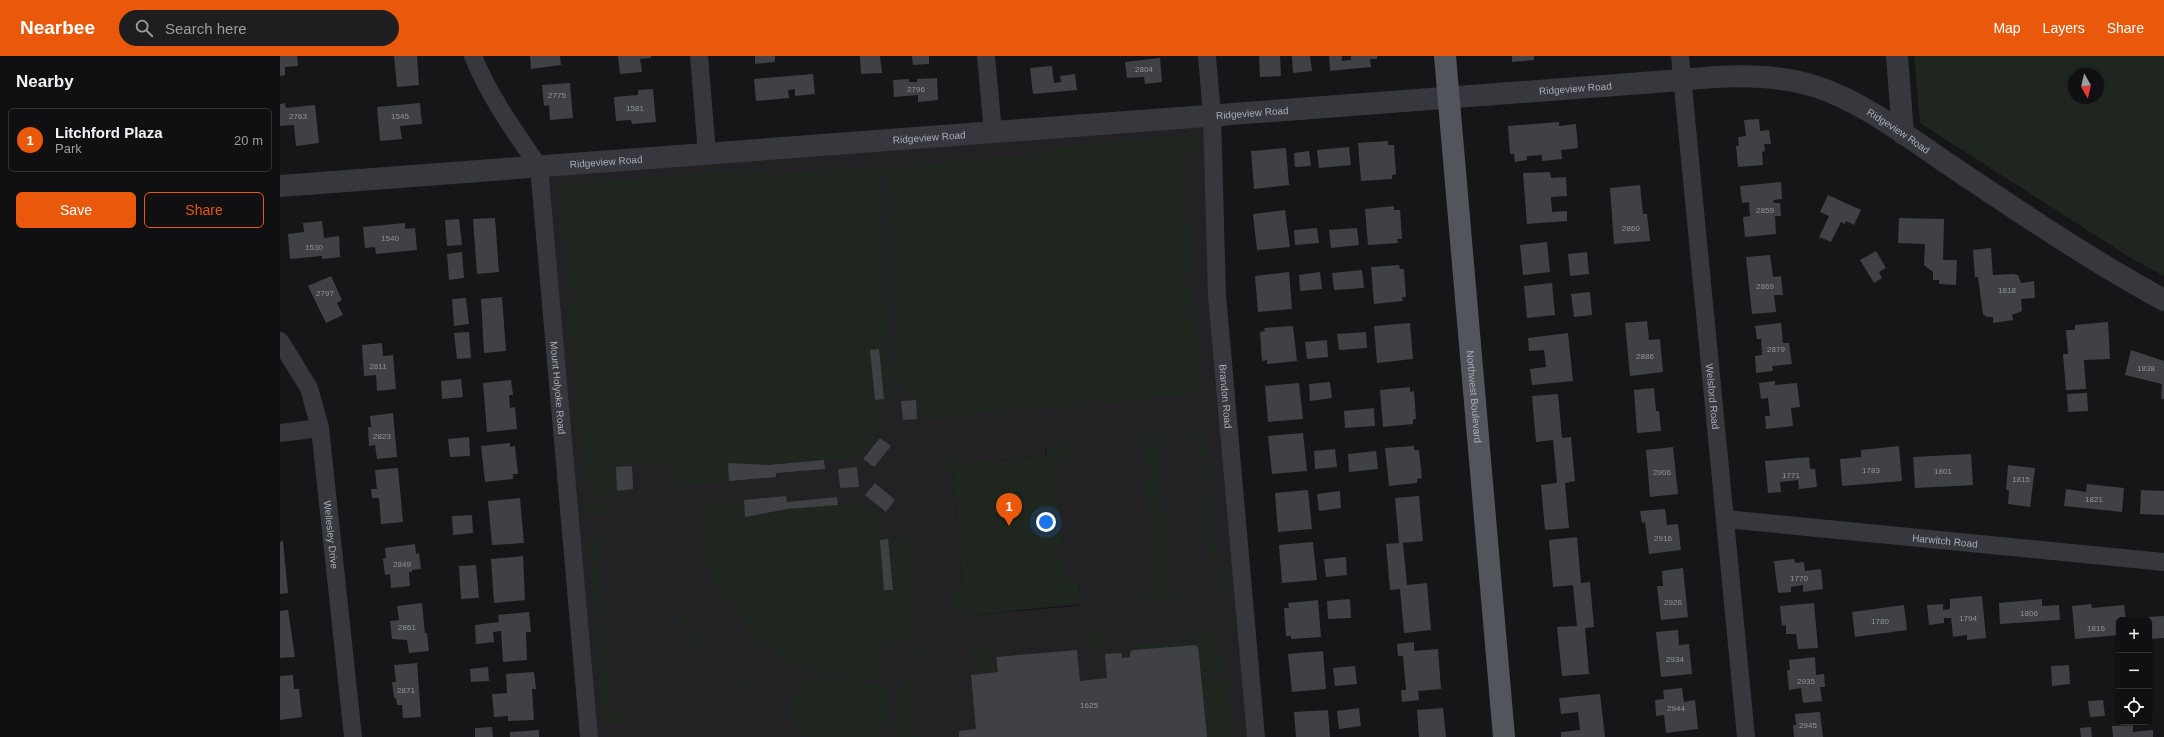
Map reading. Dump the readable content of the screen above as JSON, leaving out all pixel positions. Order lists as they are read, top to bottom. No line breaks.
{"streets":{"main road":["Northwest Boulevard"],"street":["Ridgeview Road","Mount Holyoke Road","Brandon Road","Welsford Road","Wellesley Drive","Harwitch Road"]},"crossings":[["Ridgeview Road","Mount Holyoke Road"],["Ridgeview Road","Brandon Road"],["Ridgeview Road","Northwest Boulevard"],["Ridgeview Road","Welsford Road"],["Welsford Road","Harwitch Road"]],"house_numbers":["2804","2796","2775","1581","2763","1545","2859","2860","1540","1530","2869","1818","2797","2879","2886","2811","1838","2823","1783","1801","2906","1771","1815","1821","2916","2849","1770","2926","1806","1794","1780","2861","1816","2934","2935","2871","1625","2944","2945"],"north":"bottom","page":{"header":"Nearbee","search":"Search here","nav":["Map","Layers","Share"],"heading":"Nearby","list":[{"mark":"1","name":"Litchford Plaza","note":"Park","value":"20 m"}],"buttons":["Save","Share"],"pins":"1","map_buttons":["+","−"]}}
